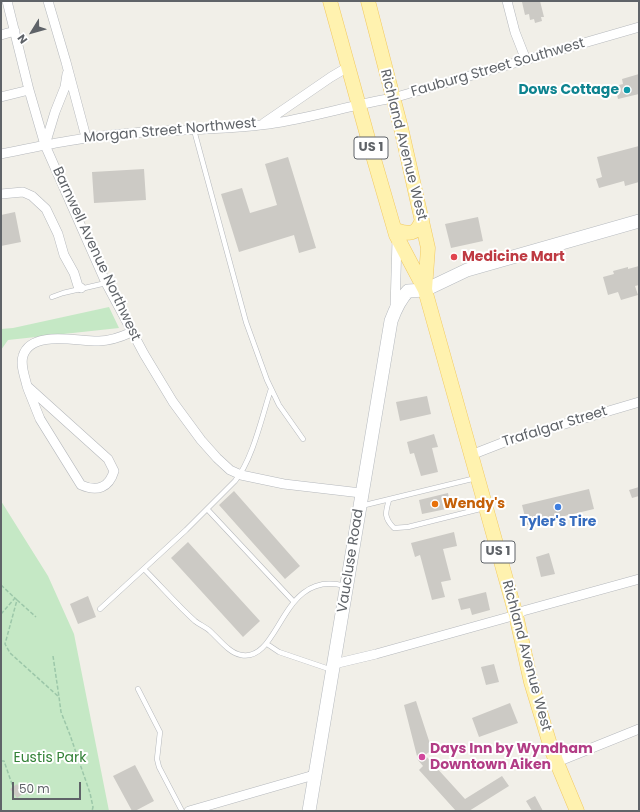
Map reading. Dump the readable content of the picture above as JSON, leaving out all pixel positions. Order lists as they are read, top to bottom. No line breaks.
{"streets":{"main road":["Richland Avenue West","US 1"],"street":["Fauburg Street Southwest","Morgan Street Northwest","Barnwell Avenue Northwest","Trafalgar Street","Vaucluse Road"]},"crossings":[["Fauburg Street Southwest","Morgan Street Northwest"],["Fauburg Street Southwest","Richland Avenue West"],["Morgan Street Northwest","Richland Avenue West"],["Morgan Street Northwest","Barnwell Avenue Northwest"],["Richland Avenue West","Trafalgar Street"],["Richland Avenue West","Vaucluse Road"],["Barnwell Avenue Northwest","Vaucluse Road"]],"parks":["Eustis Park"],"places":["Dows Cottage","Medicine Mart","Wendy's","Tyler's Tire","Days Inn by Wyndham Downtown Aiken"],"scale_bar":"50 m","north":"bottom left"}
